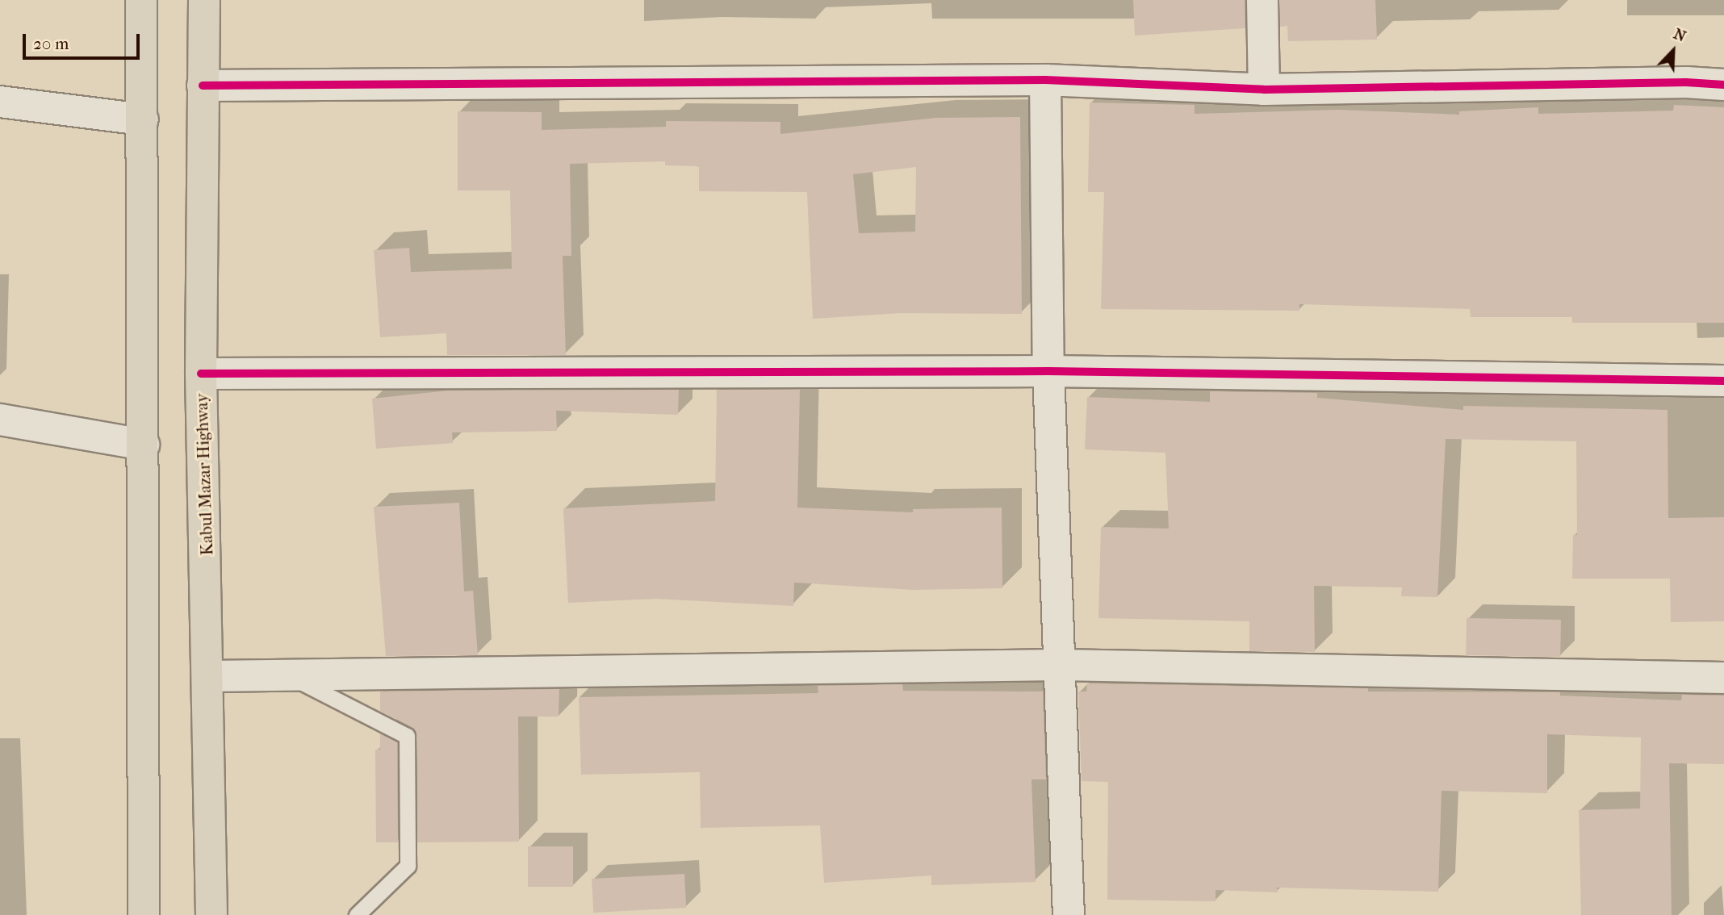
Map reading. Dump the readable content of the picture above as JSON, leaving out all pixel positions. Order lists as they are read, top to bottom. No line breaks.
{"streets":{"highway":["Kabul Mazar Highway"]},"scale_bar":"20 m","north":"top right"}
